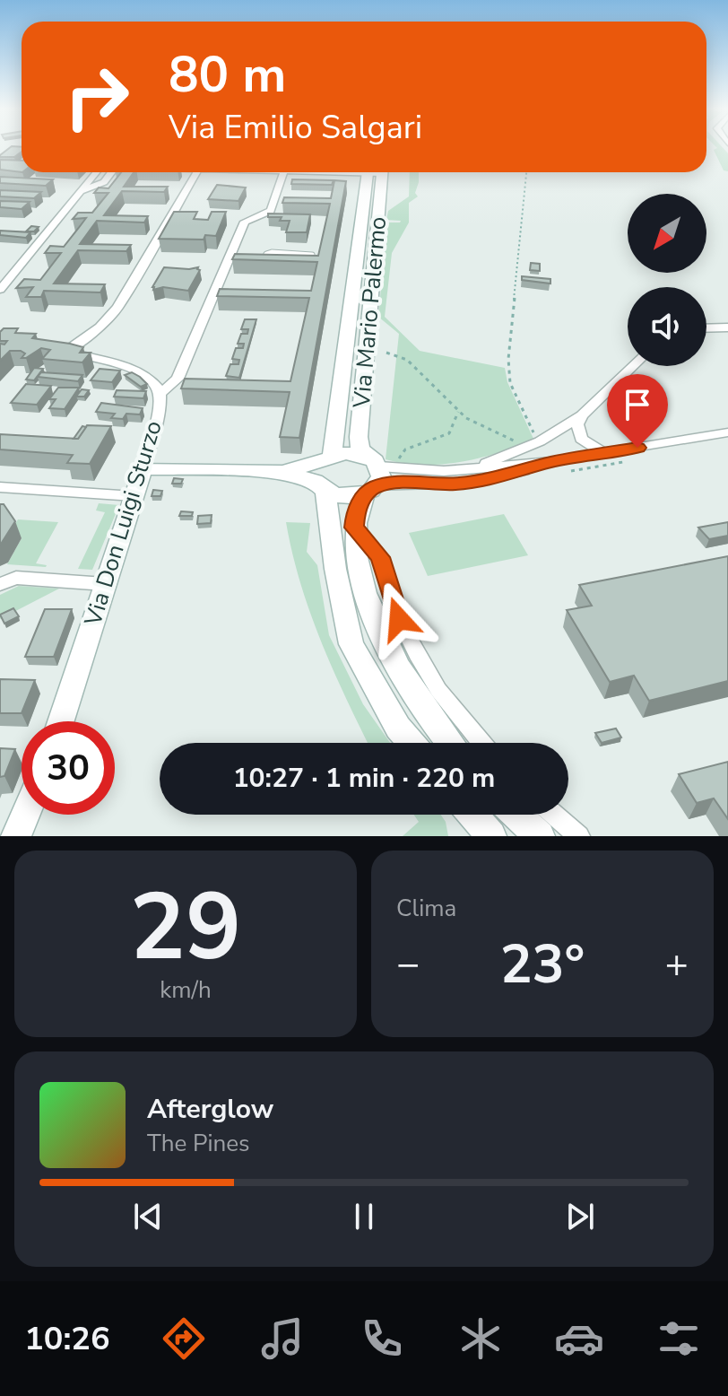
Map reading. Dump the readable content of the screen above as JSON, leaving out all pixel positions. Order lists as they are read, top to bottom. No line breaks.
{"streets":{"street":["Via Mario Palermo","Via Don Luigi Sturzo"]},"north":"bottom left","page":{"turn":["80 m","Via Emilio Salgari"],"limit":"30","trip":"10:27 · 1 min · 220 m","tile":[["29","km/h"],"Clima"],"heat":["−","23°","+"],"song":["Afterglow","The Pines"],"tabs":"10:26"}}
